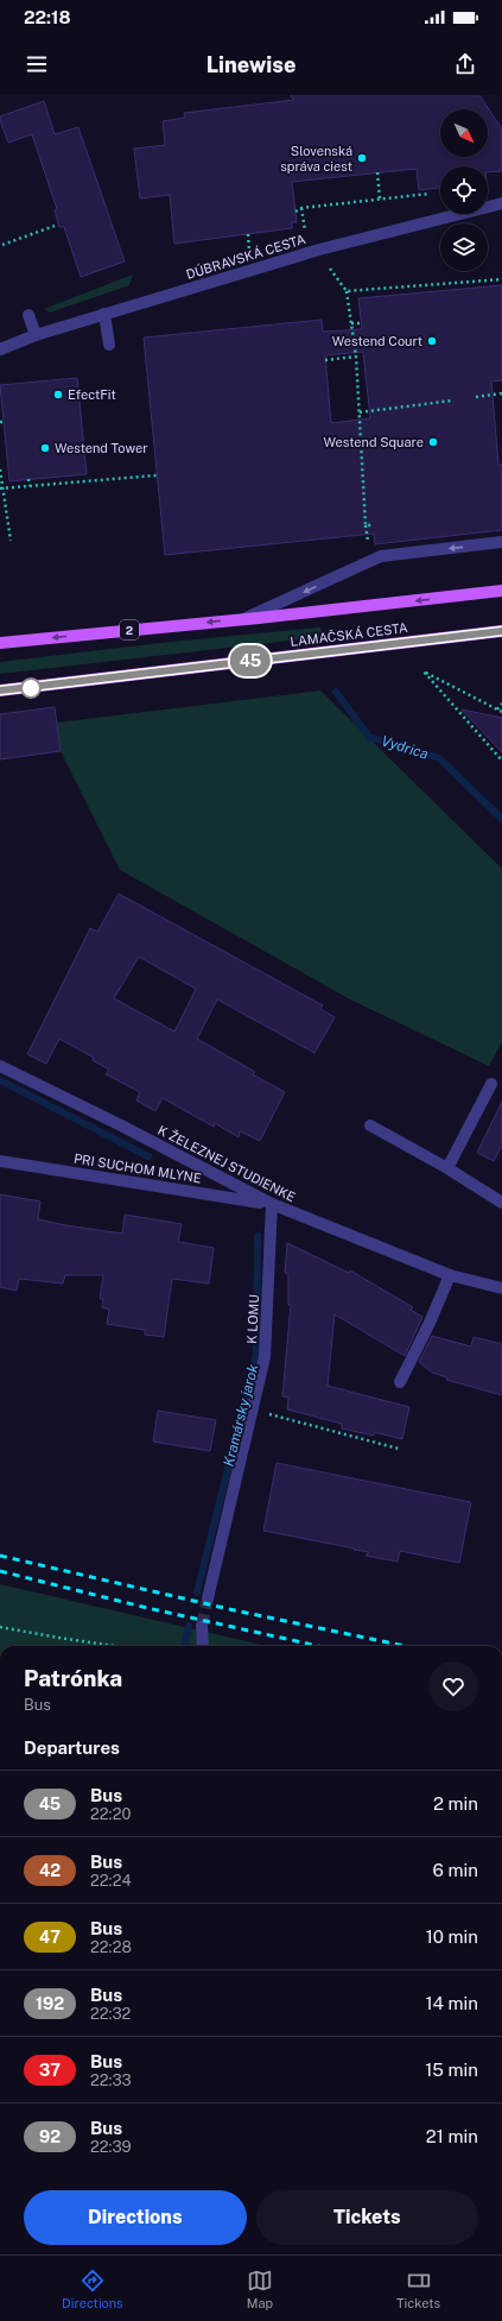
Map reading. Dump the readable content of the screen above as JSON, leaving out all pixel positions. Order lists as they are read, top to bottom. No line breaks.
{"streets":{"main road":["2","LAMAČSKÁ CESTA"],"street":["DÚBRAVSKÁ CESTA","K ŽELEZNEJ STUDIENKE","PRI SUCHOM MLYNE","K LOMU"]},"crossings":[["K ŽELEZNEJ STUDIENKE","PRI SUCHOM MLYNE"],["K ŽELEZNEJ STUDIENKE","K LOMU"],["PRI SUCHOM MLYNE","K LOMU"]],"water":["Vydrica","Kramársky jarok"],"places":["Slovenská správa ciest","Westend Court","EfectFit","Westend Square","Westend Tower"],"lines":["bus line 45"],"north":"bottom right","page":{"status":"22:18","header":"Linewise","on_map":"45","heading":[["Patrónka","Bus"],"Departures"],"list":[{"mark":"45","name":"Bus","note":"22:20","value":"2 min"},{"mark":"42","name":"Bus","note":"22:24","value":"6 min"},{"mark":"47","name":"Bus","note":"22:28","value":"10 min"},{"mark":"192","name":"Bus","note":"22:32","value":"14 min"},{"mark":"37","name":"Bus","note":"22:33","value":"15 min"},{"mark":"92","name":"Bus","note":"22:39","value":"21 min"}],"buttons":["Directions","Tickets"],"tabs":["Directions","Map","Tickets"]}}
